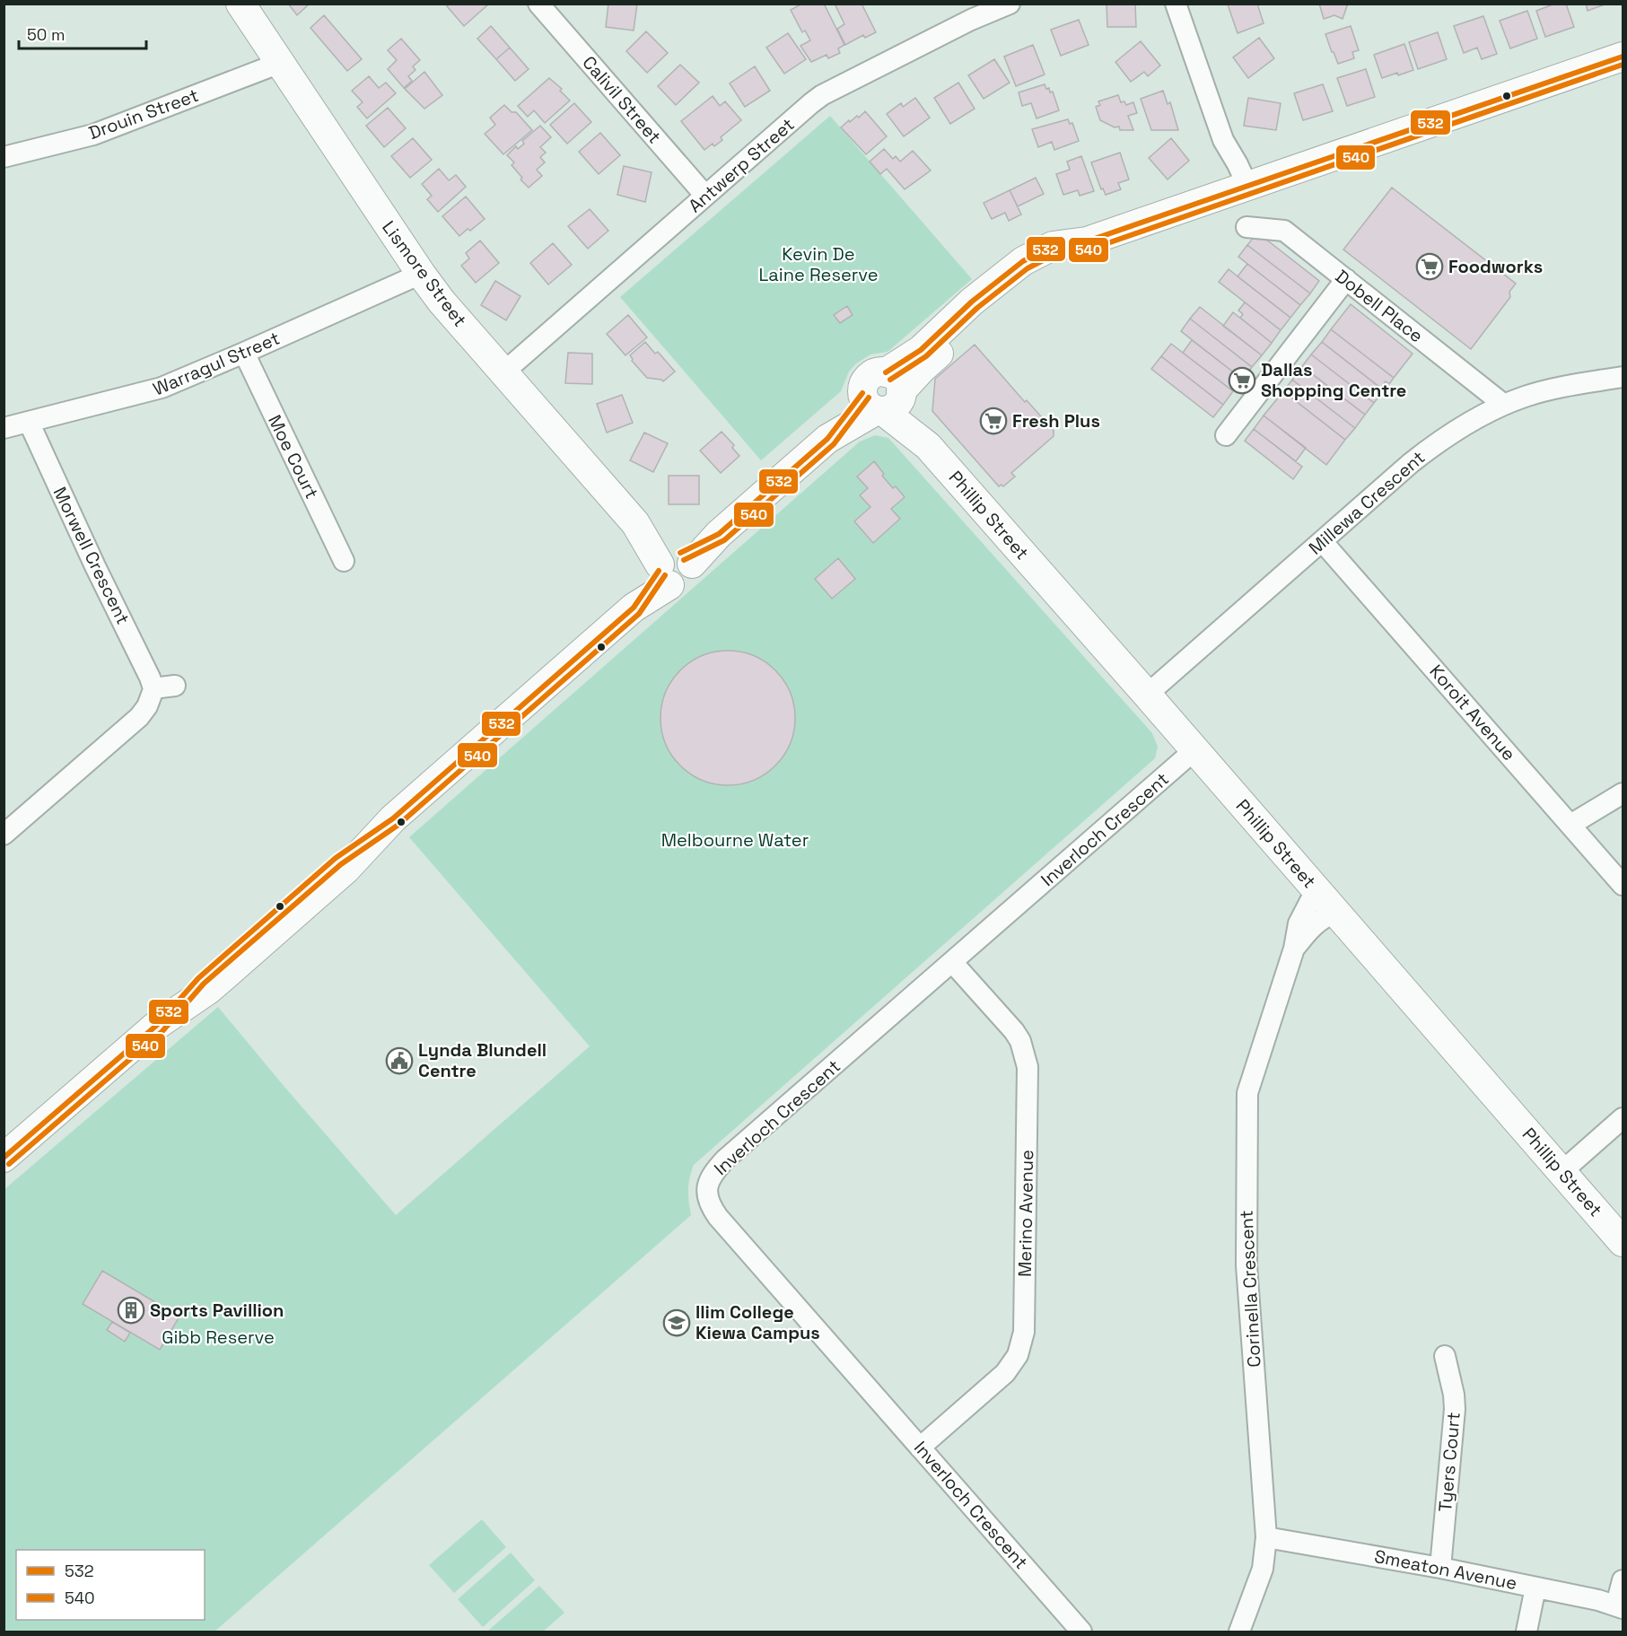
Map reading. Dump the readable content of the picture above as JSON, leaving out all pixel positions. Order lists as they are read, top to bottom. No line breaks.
{"streets":{"street":["Calivil Street","Drouin Street","Antwerp Street","Lismore Street","Dobell Place","Warragul Street","Moe Court","Millewa Crescent","Phillip Street","Morwell Crescent","Koroit Avenue","Inverloch Crescent","Merino Avenue","Corinella Crescent","Tyers Court","Smeaton Avenue"]},"crossings":[["Calivil Street","Antwerp Street"],["Drouin Street","Lismore Street"],["Antwerp Street","Lismore Street"],["Lismore Street","Warragul Street"],["Dobell Place","Millewa Crescent"],["Warragul Street","Moe Court"],["Warragul Street","Morwell Crescent"],["Millewa Crescent","Phillip Street"],["Millewa Crescent","Koroit Avenue"],["Phillip Street","Inverloch Crescent"],["Phillip Street","Corinella Crescent"],["Inverloch Crescent","Merino Avenue"],["Corinella Crescent","Smeaton Avenue"],["Tyers Court","Smeaton Avenue"]],"parks":["Kevin De Laine Reserve","Melbourne Water","Gibb Reserve"],"places":{"supermarket":["Foodworks","Dallas Shopping Centre","Fresh Plus"],"public building":["Lynda Blundell Centre"],"building":["Sports Pavillion"],"school or university":["Ilim College Kiewa Campus"]},"lines":["transit line 532","transit line 540"],"legend":["532","540"],"scale_bar":"50 m"}
